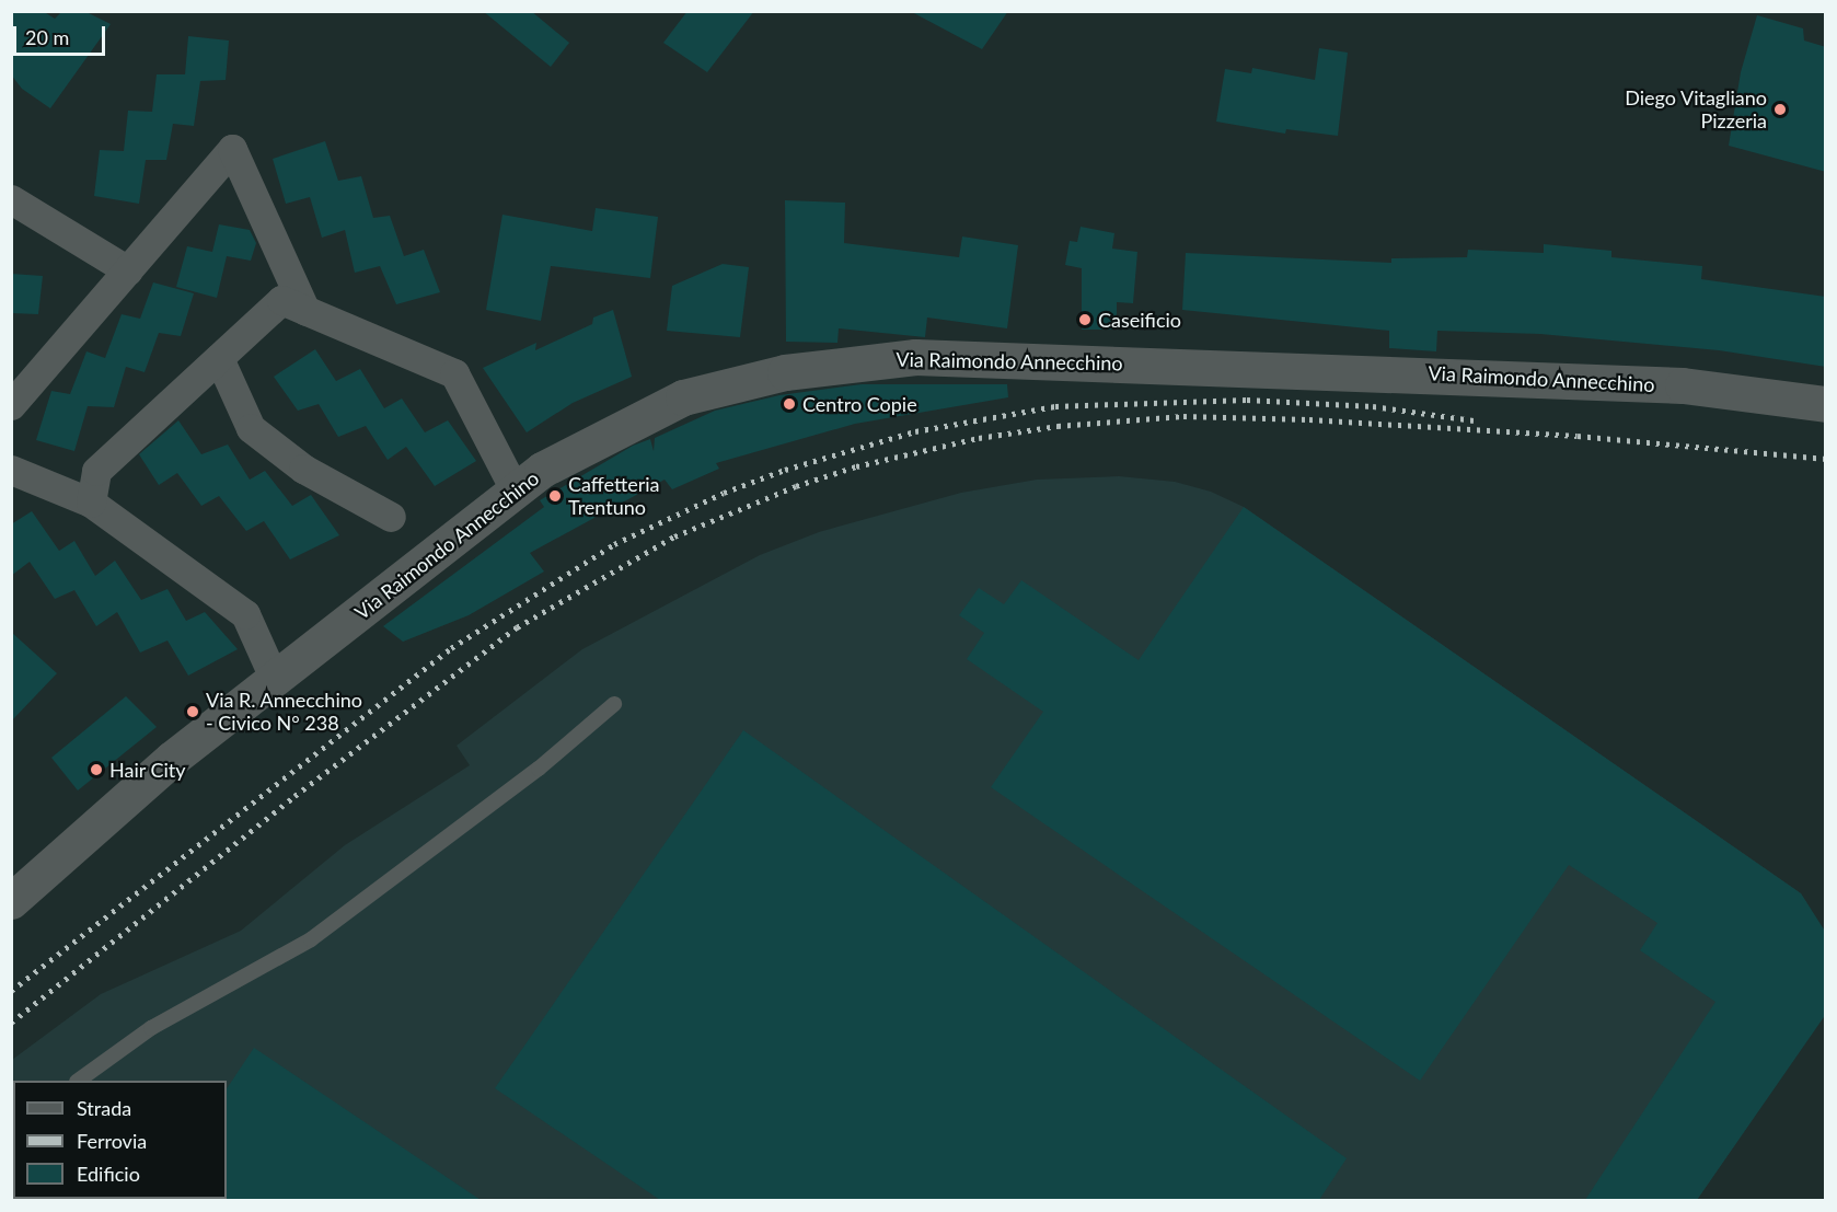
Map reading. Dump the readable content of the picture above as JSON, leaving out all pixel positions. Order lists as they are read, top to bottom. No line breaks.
{"streets":{"street":["Via Raimondo Annecchino"]},"places":["Diego Vitagliano Pizzeria","Caseificio","Centro Copie","Caffetteria Trentuno","Via R. Annecchino - Civico N° 238","Hair City"],"legend":["Strada","Ferrovia","Edificio"],"scale_bar":"20 m"}
